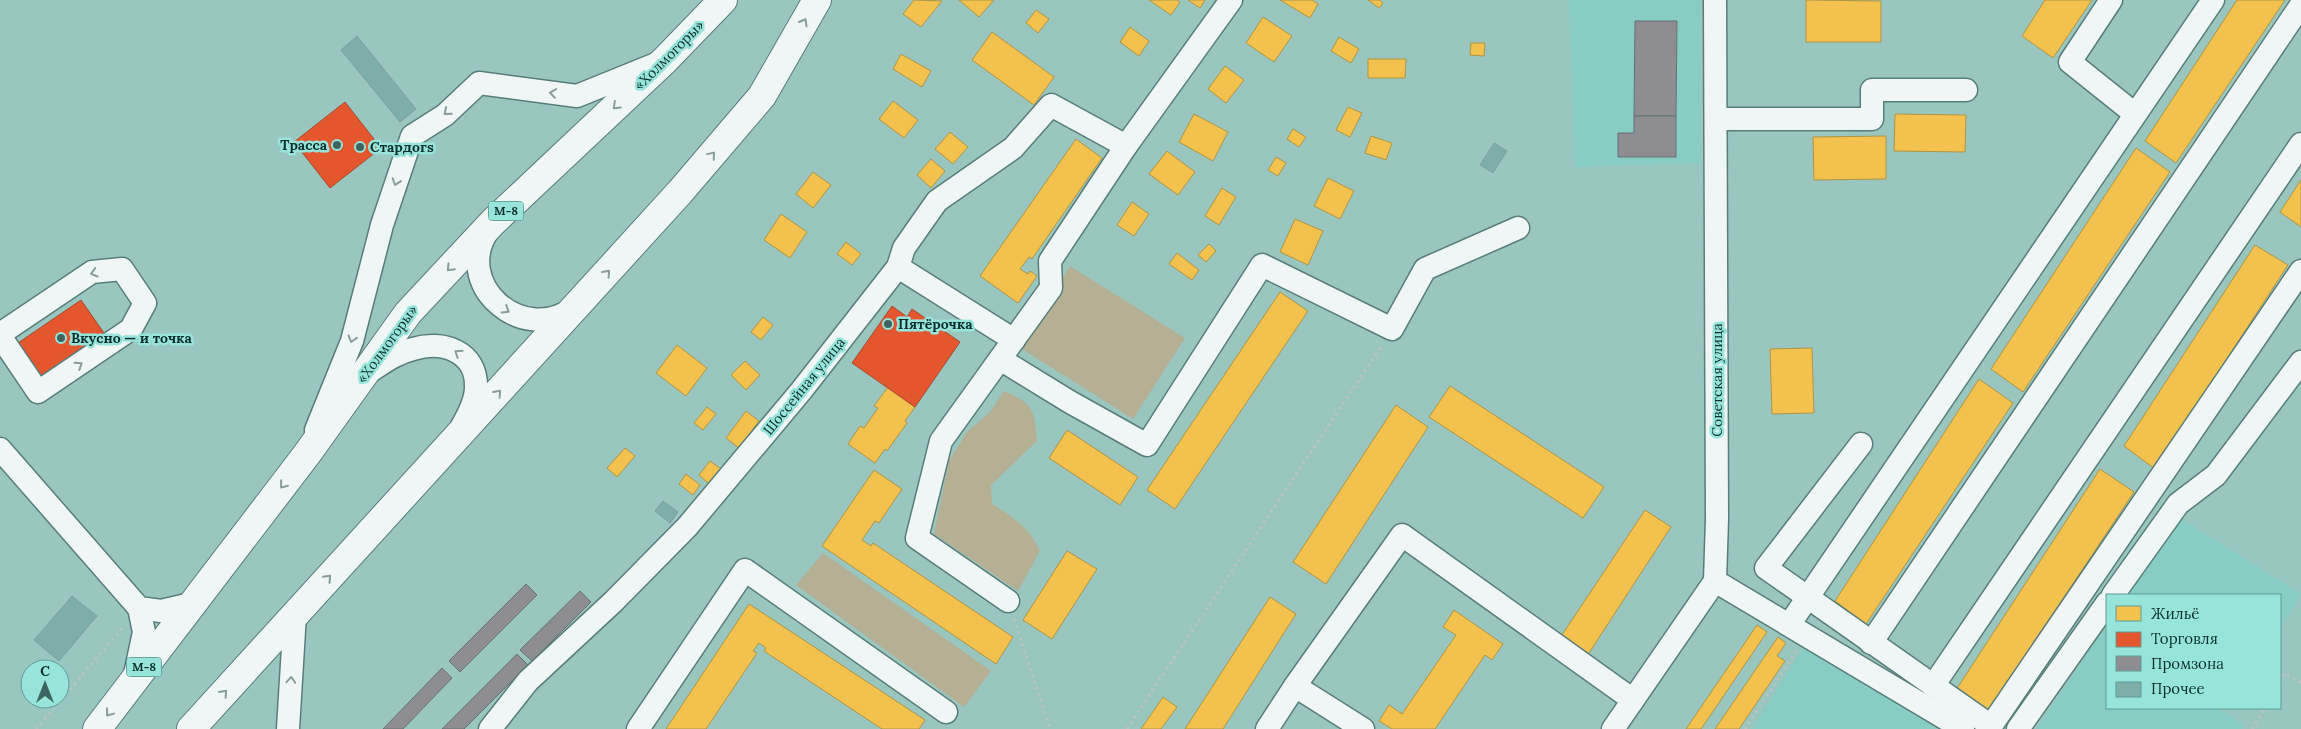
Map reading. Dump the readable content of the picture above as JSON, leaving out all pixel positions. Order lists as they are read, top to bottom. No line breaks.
{"streets":{"highway":["«Холмогоры»","М-8"],"street":["Советская улица","Шоссейная улица"]},"places":["Трасса","Стардогs","Пятёрочка","Вкусно — и точка"],"legend":["Жильё","Торговля","Промзона","Прочее"],"north":"top"}
